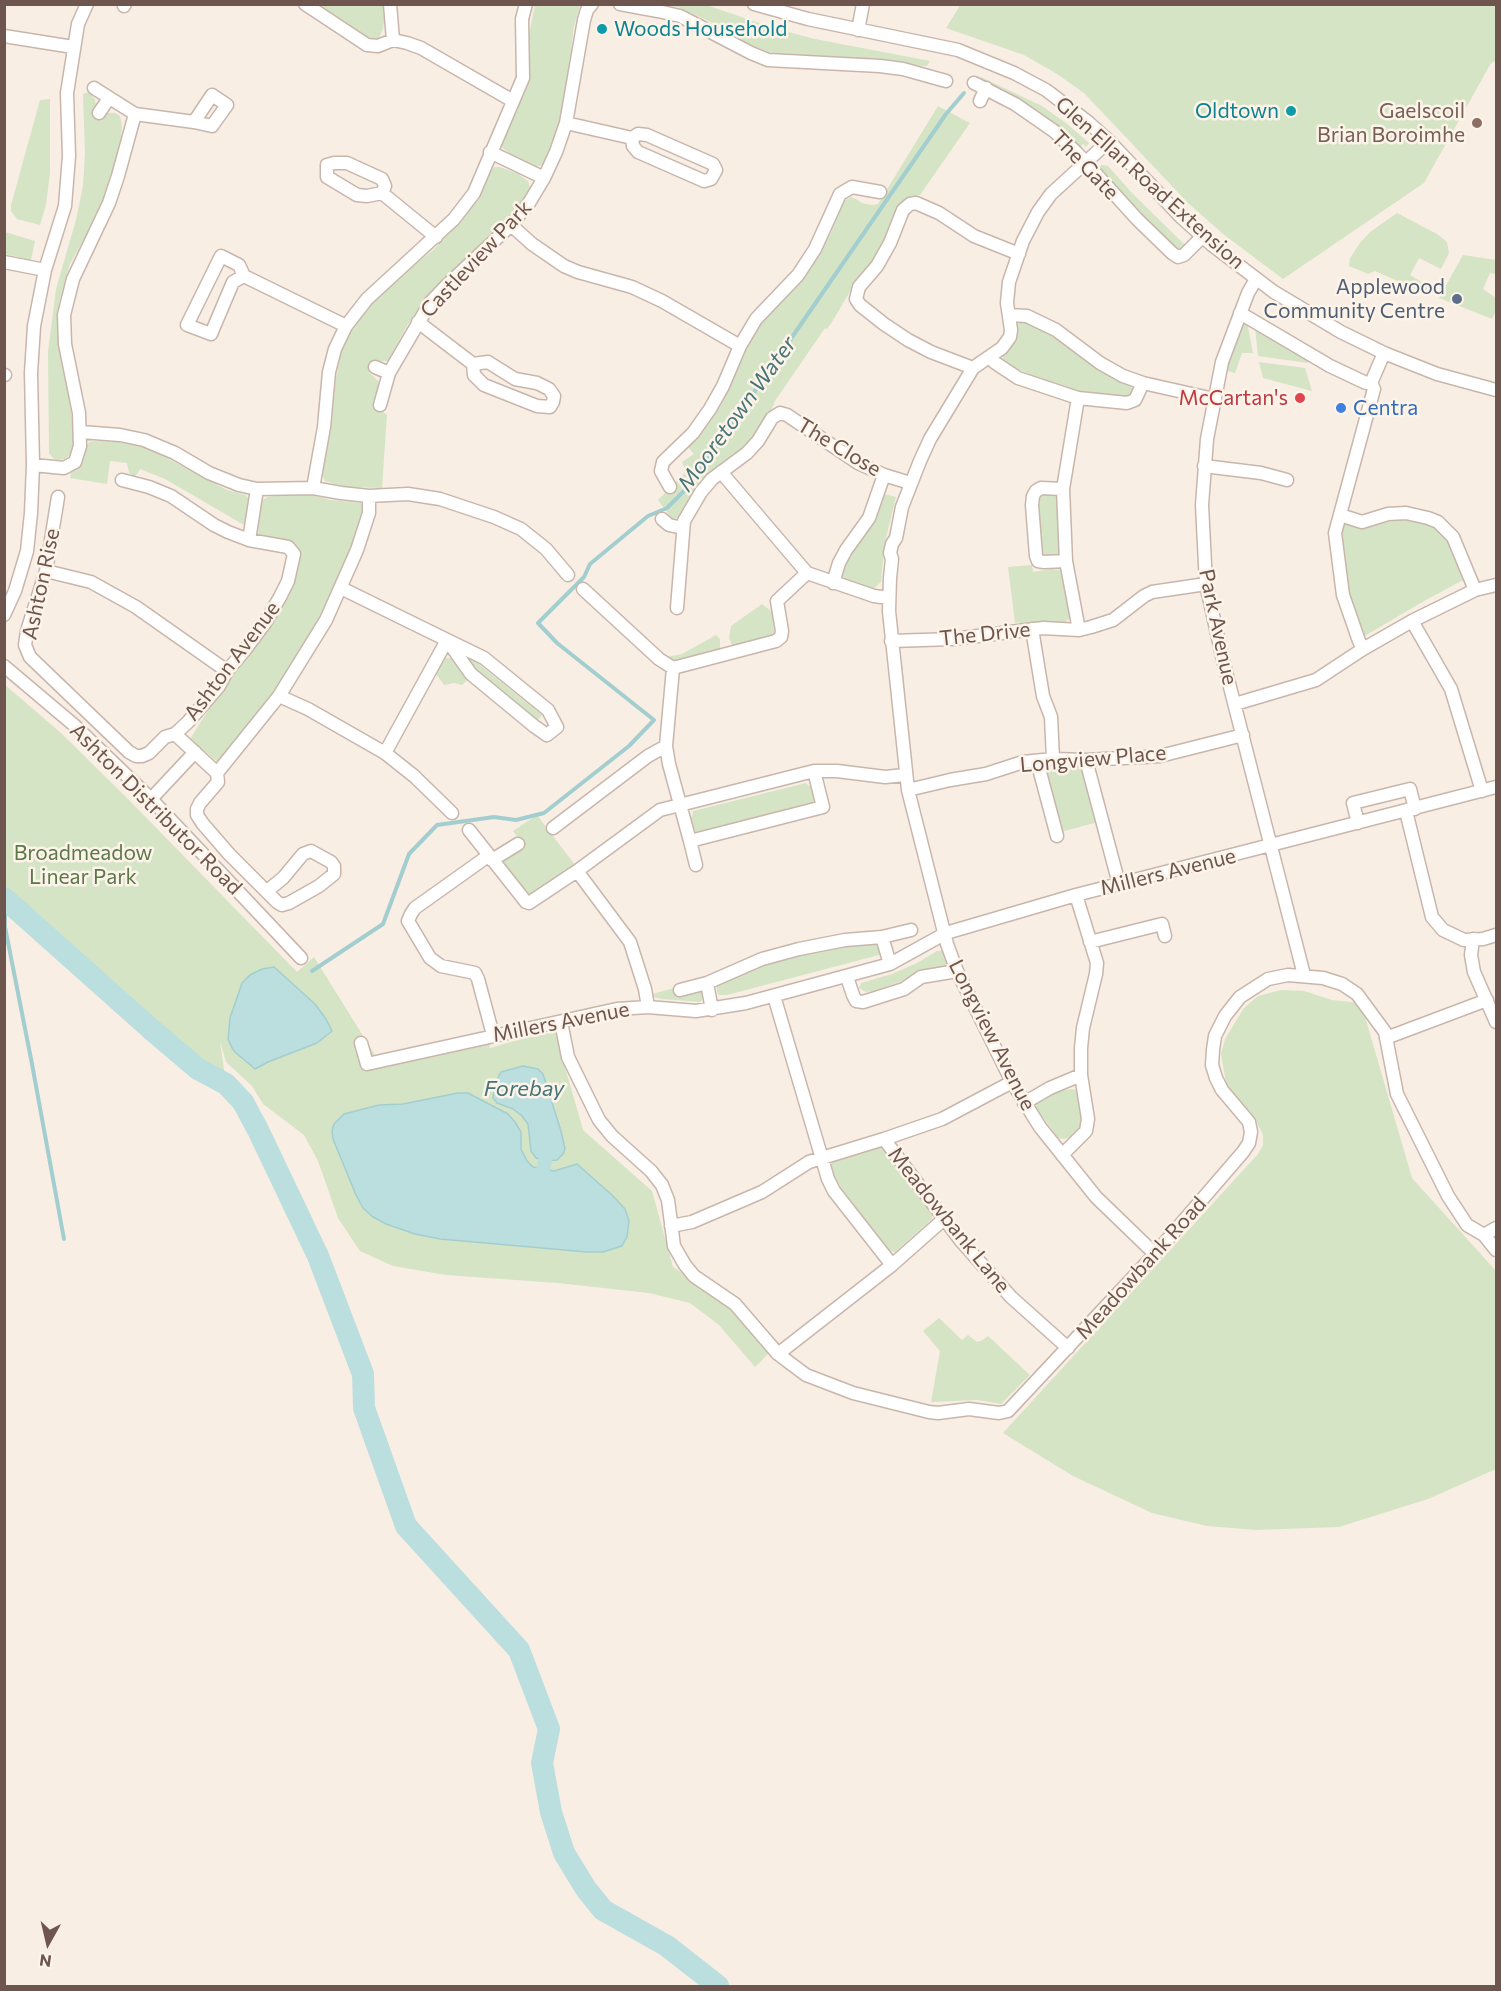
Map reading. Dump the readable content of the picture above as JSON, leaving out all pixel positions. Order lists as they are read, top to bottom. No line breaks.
{"streets":{"street":["The Gate","Glen Ellan Road Extension","Castleview Park","The Close","Ashton Rise","Park Avenue","The Drive","Ashton Avenue","Longview Place","Ashton Distributor Road","Millers Avenue","Longview Avenue","Meadowbank Lane","Meadowbank Road"]},"crossings":[["The Gate","Glen Ellan Road Extension"],["Glen Ellan Road Extension","Park Avenue"],["Ashton Rise","Ashton Avenue"],["Park Avenue","The Drive"],["Park Avenue","Longview Place"],["Park Avenue","Millers Avenue"],["Park Avenue","Meadowbank Road"],["The Drive","Longview Avenue"],["Ashton Avenue","Ashton Distributor Road"],["Longview Place","Longview Avenue"],["Millers Avenue","Longview Avenue"],["Millers Avenue","Meadowbank Road"],["Longview Avenue","Meadowbank Road"],["Meadowbank Lane","Meadowbank Road"]],"water":["Mooretown Water","Forebay"],"parks":["Broadmeadow Linear Park"],"places":["Woods Household","Oldtown","Gaelscoil Brian Boroimhe","Applewood Community Centre","McCartan's","Centra"],"north":"bottom"}
